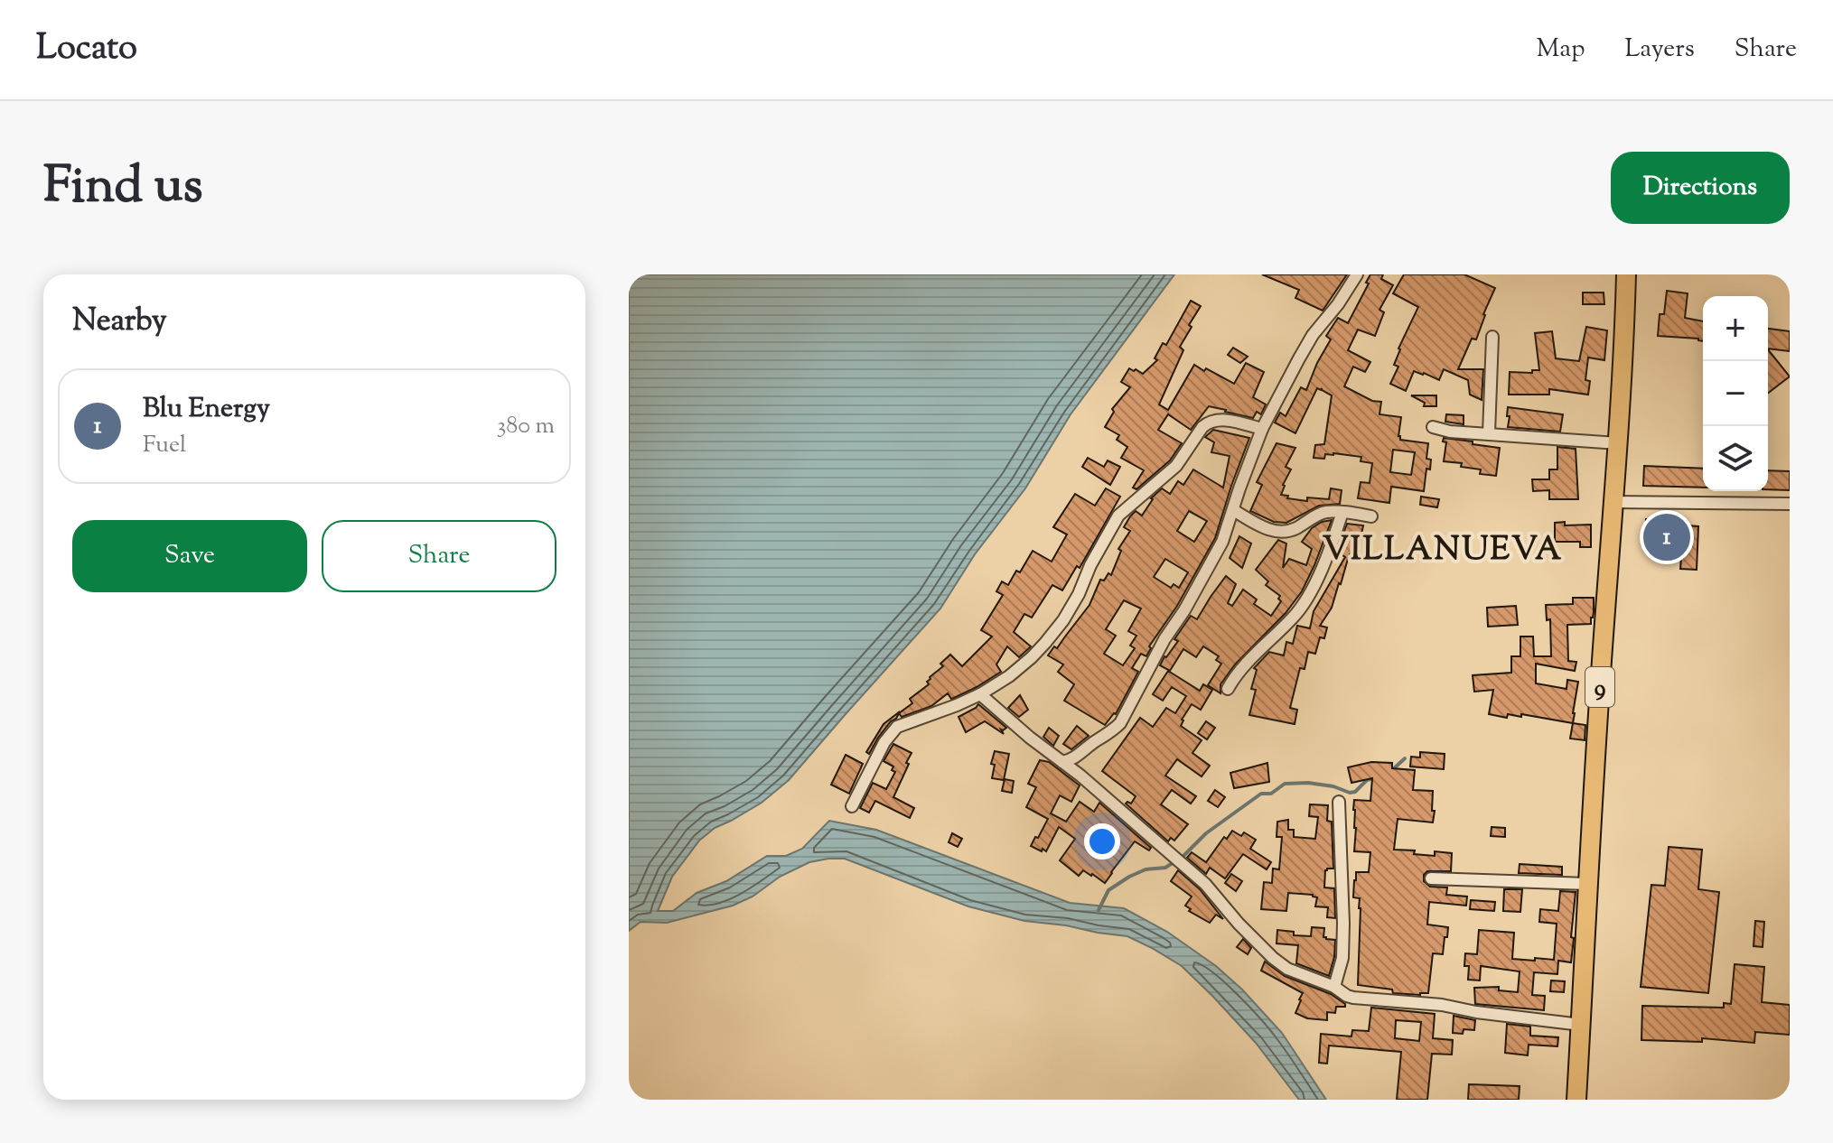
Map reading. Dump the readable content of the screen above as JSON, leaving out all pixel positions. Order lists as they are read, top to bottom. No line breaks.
{"streets":{"highway":["9"]},"districts":["VILLANUEVA"],"page":{"header":"Locato","nav":["Map","Layers","Share"],"title":"Find us","buttons":["Directions",["Save","Share"]],"heading":"Nearby","map_buttons":["+","−"],"list":[{"mark":"1","name":"Blu Energy","note":"Fuel","value":"380 m"}],"pins":"1"}}
